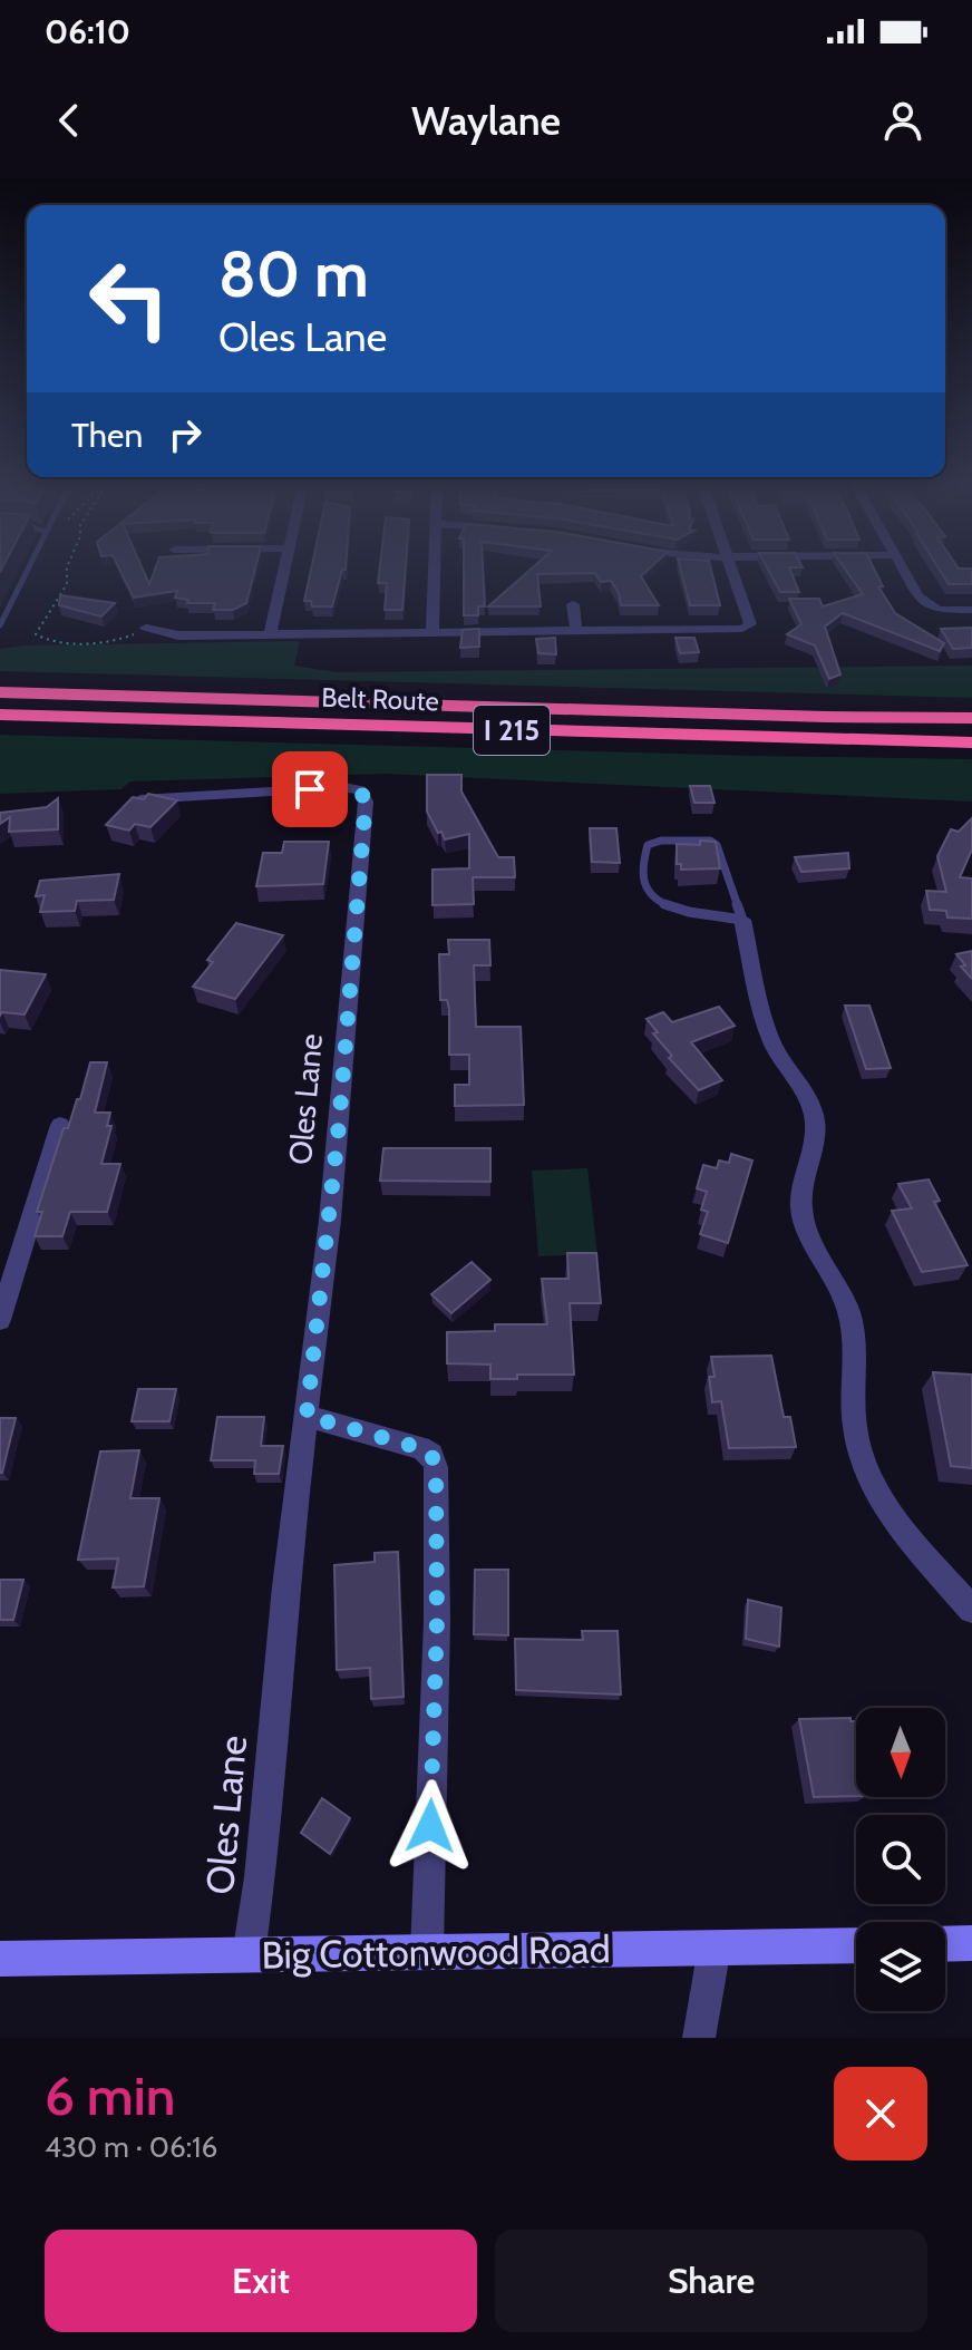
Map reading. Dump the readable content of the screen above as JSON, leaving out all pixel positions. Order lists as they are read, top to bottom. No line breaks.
{"streets":{"highway":["Belt Route","I 215"],"main road":["Big Cottonwood Road"],"street":["Oles Lane"]},"crossings":[["Oles Lane","Big Cottonwood Road"]],"north":"bottom","page":{"status":"06:10","header":"Waylane","turn":["80 m","Oles Lane"],"then":"Then","heading":["6 min","430 m · 06:16"],"buttons":["Exit","Share"]}}
